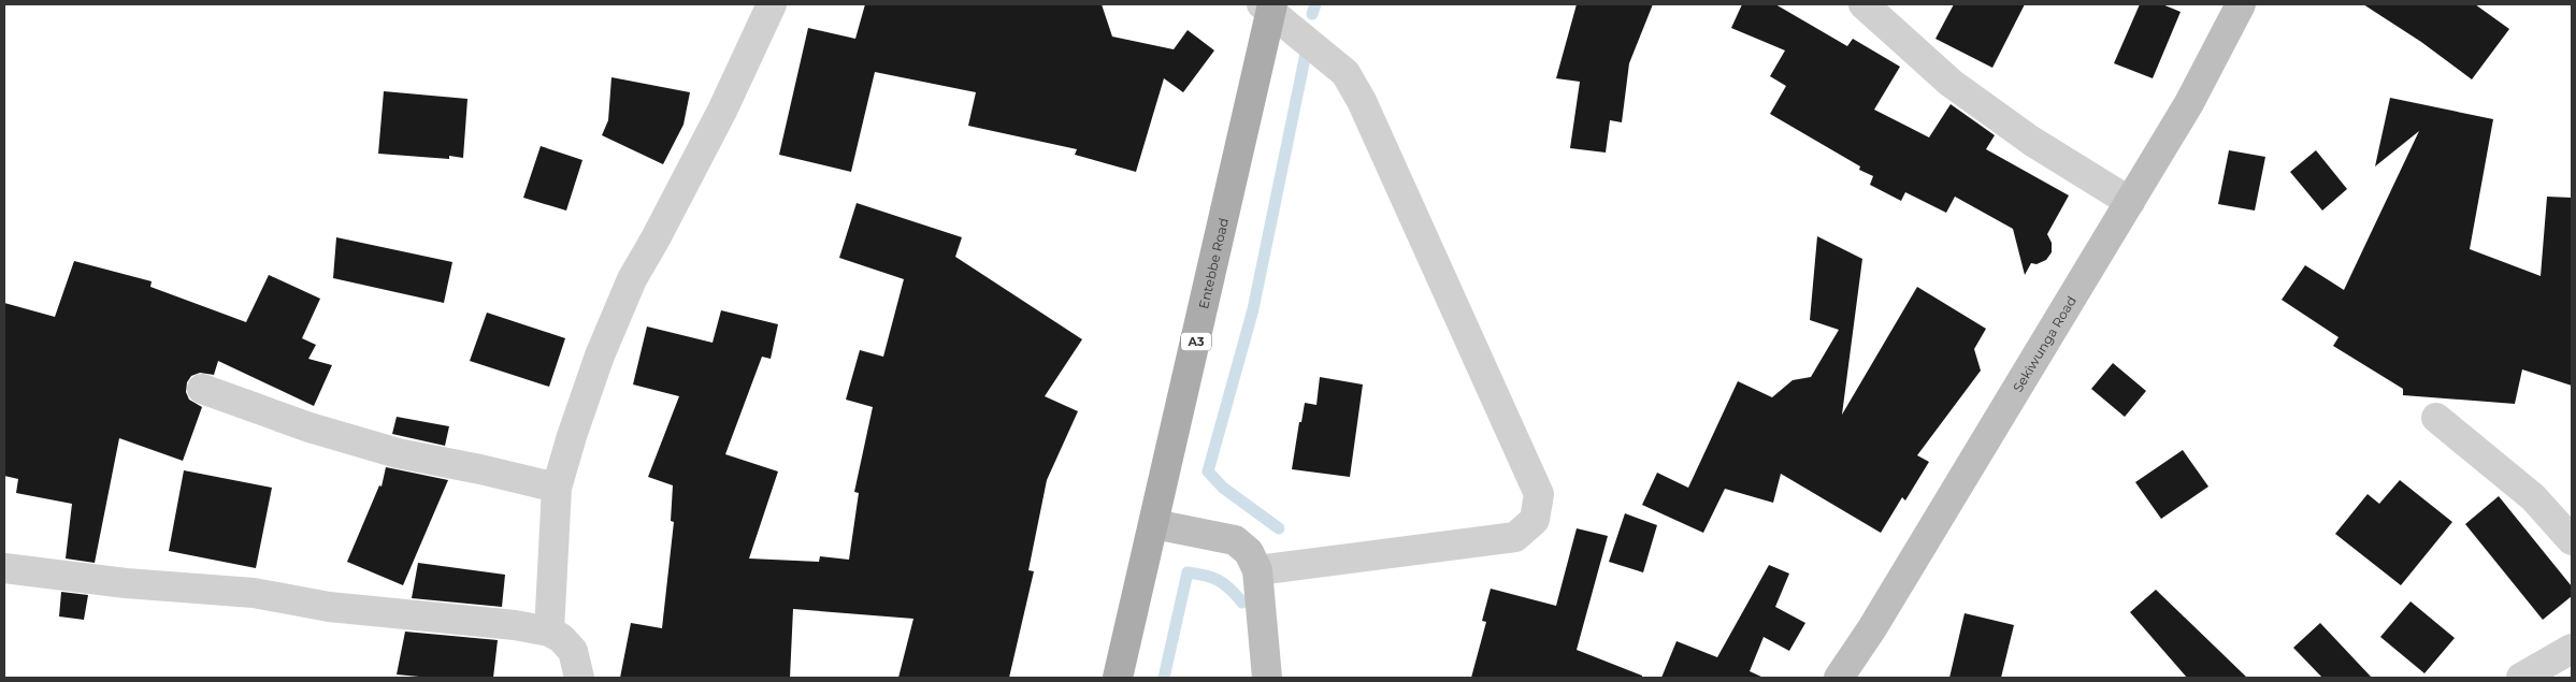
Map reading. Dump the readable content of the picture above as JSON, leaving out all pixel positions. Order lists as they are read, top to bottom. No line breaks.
{"streets":{"main road":["Entebbe Road","A3","Sekiwunga Road"]}}
